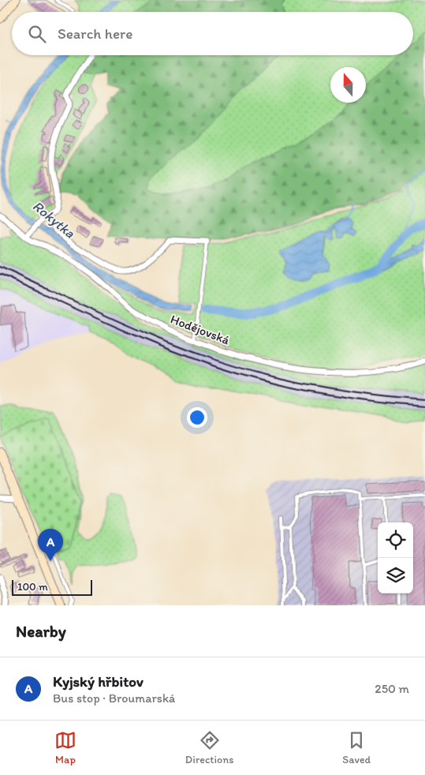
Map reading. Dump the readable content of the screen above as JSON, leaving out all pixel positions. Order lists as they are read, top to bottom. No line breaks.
{"streets":{"street":["Hodějovská"]},"water":["Rokytka"],"scale_bar":"100 m","north":"top","page":{"search":"Search here","pins":"A","scale":"100 m","heading":"Nearby","list":[{"mark":"A","name":"Kyjský hřbitov","note":"Bus stop · Broumarská","value":"250 m"}],"nav":["Map","Directions","Saved"]}}
